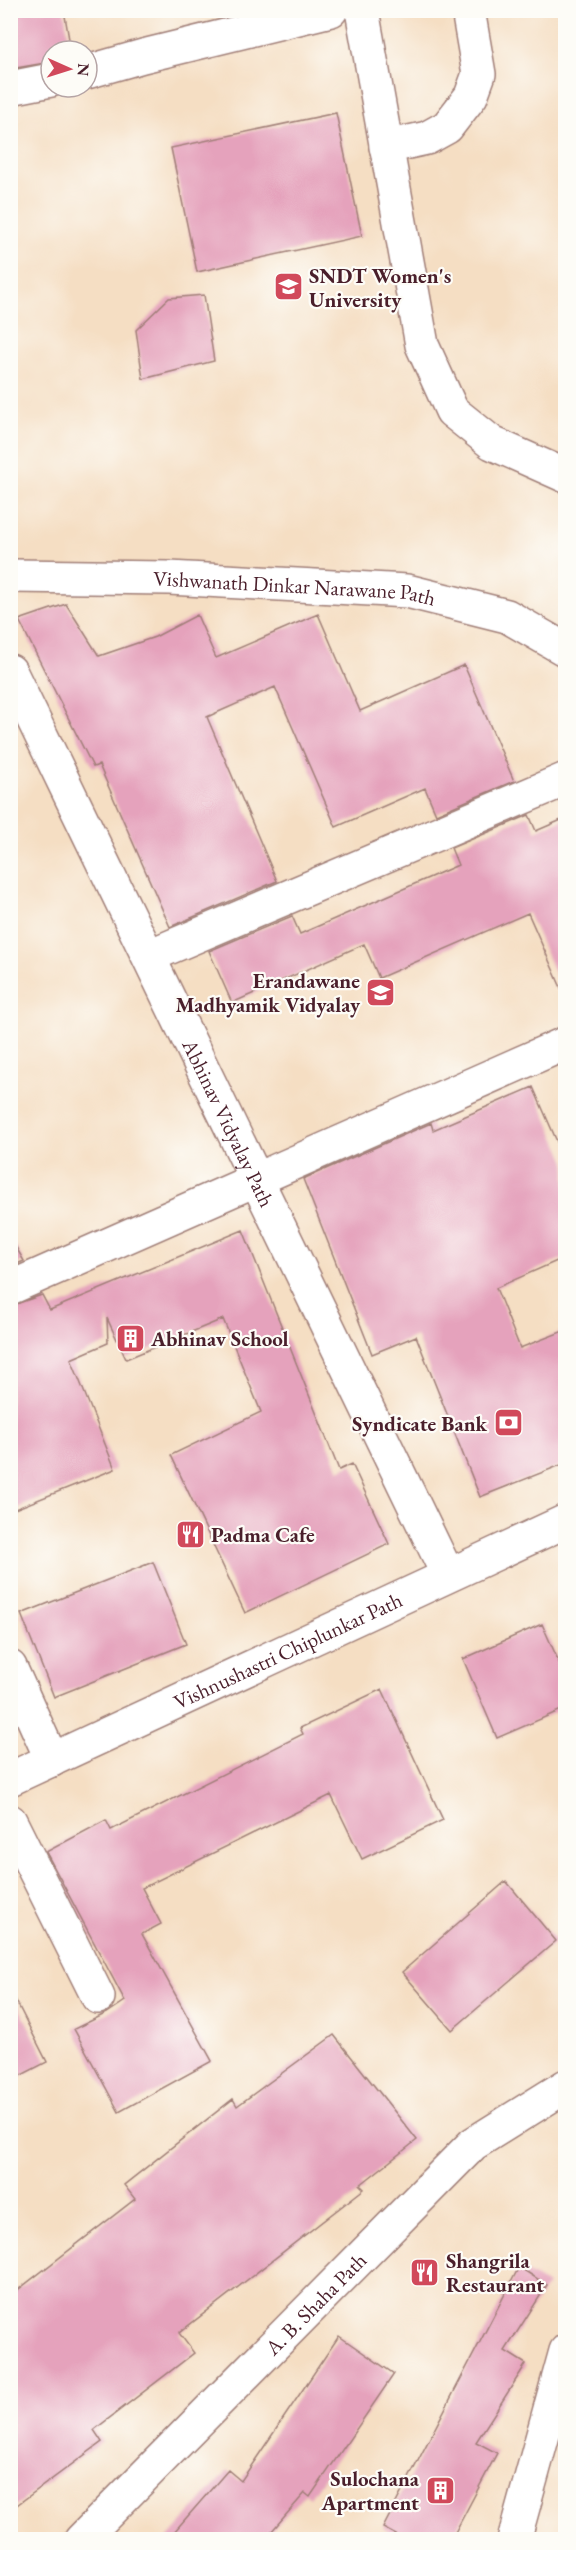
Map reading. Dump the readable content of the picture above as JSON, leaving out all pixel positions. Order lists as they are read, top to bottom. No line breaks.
{"streets":{"street":["Vishwanath Dinkar Narawane Path","Abhinav Vidyalay Path","Vishnushastri Chiplunkar Path","A. B. Shaha Path"]},"crossings":[["Abhinav Vidyalay Path","Vishnushastri Chiplunkar Path"]],"places":{"school or university":["SNDT Women's University","Erandawane Madhyamik Vidyalay"],"building":["Abhinav School","Sulochana Apartment"],"bank":["Syndicate Bank"],"restaurant":["Padma Cafe","Shangrila Restaurant"]},"north":"right"}
